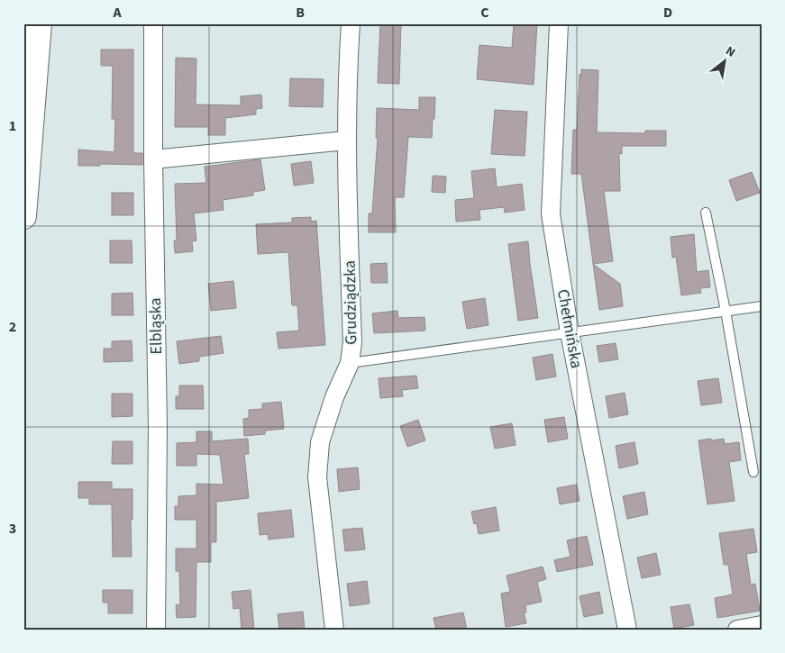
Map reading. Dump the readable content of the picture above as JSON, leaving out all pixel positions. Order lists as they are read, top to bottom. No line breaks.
{"streets":{"street":["Grudziądzka","Elbląska","Chełmińska"]},"north":"top right","grid":{"columns":["A","B","C","D"],"rows":["1","2","3"]}}
